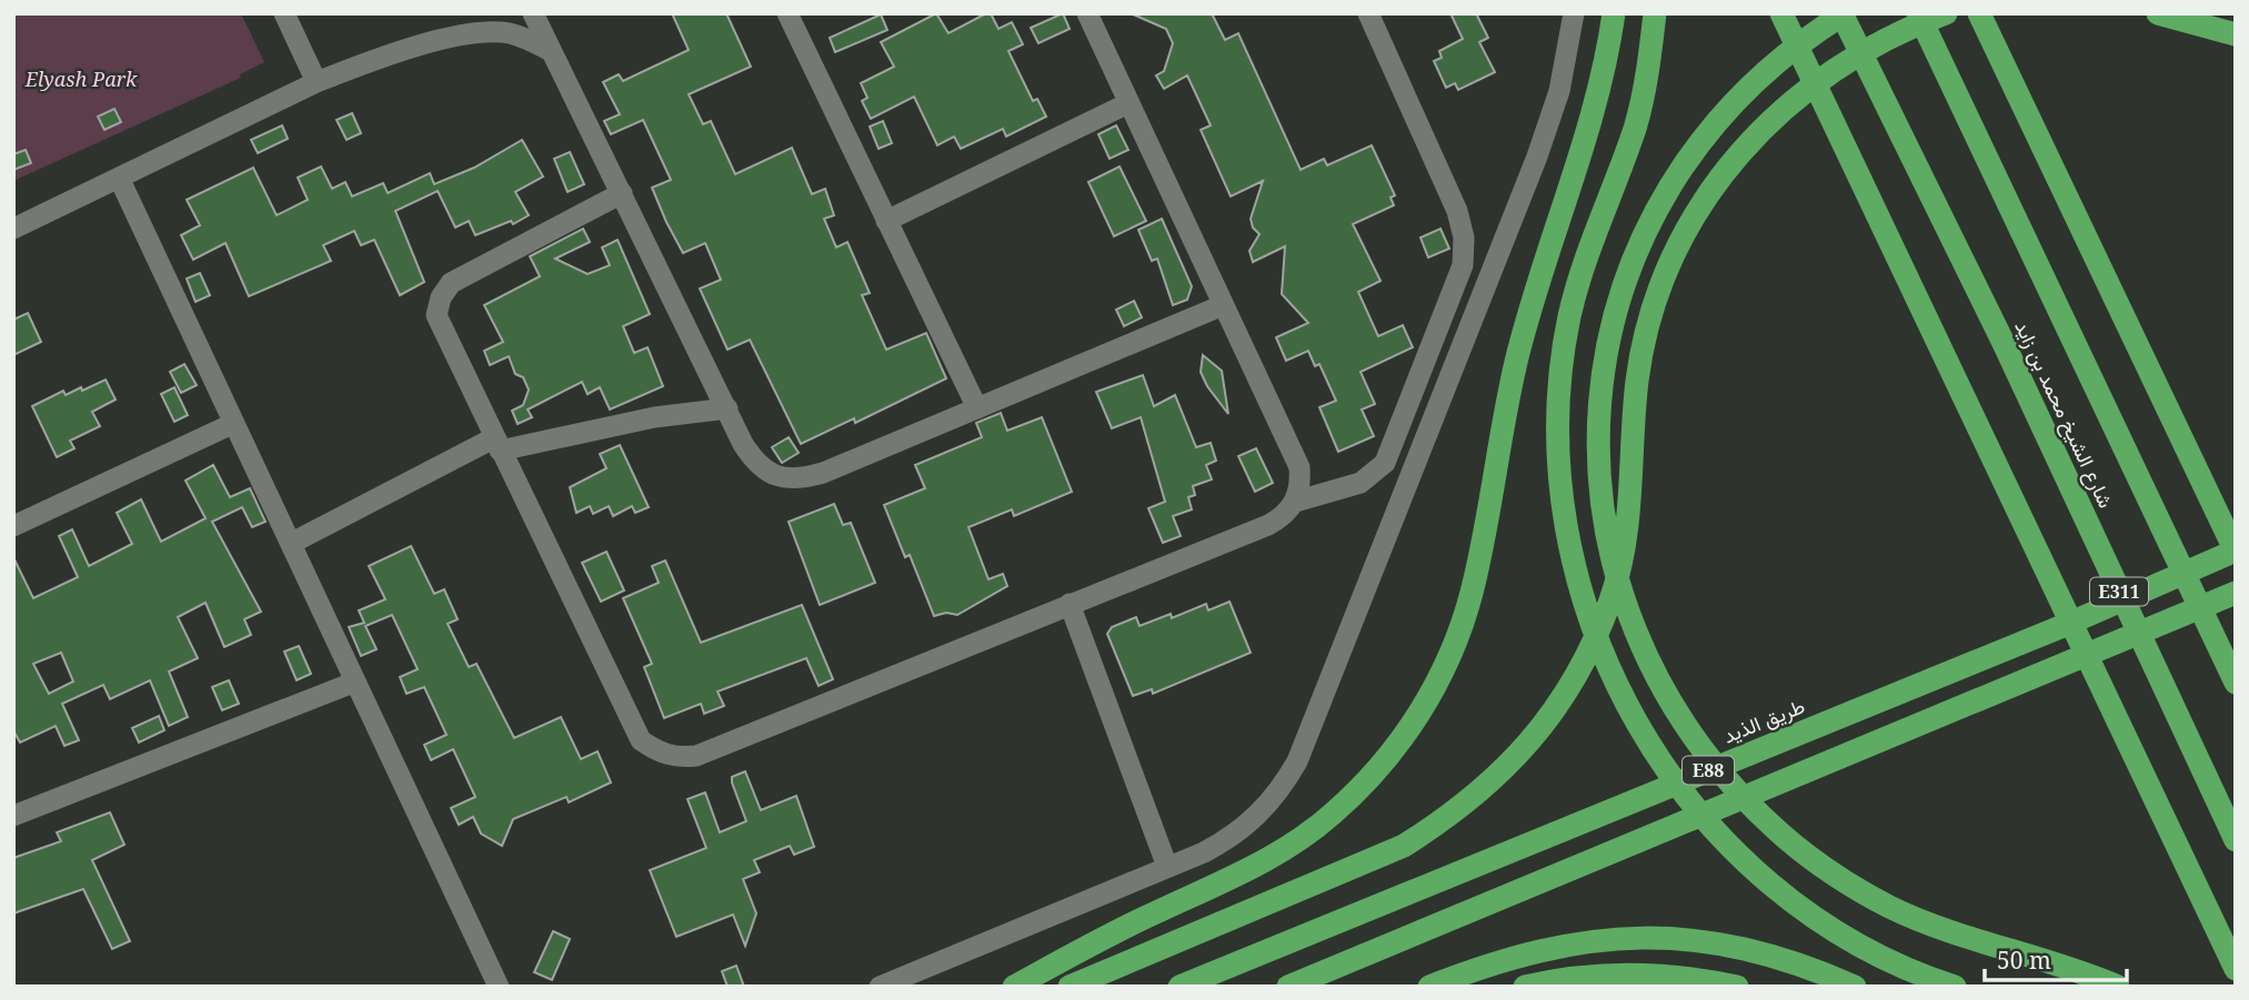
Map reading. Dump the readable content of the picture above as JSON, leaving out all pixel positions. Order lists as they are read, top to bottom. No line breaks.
{"streets":{"highway":["شارع الشيخ محمد بن زايد","E311","طريق الذيد","E88"]},"parks":["Elyash Park"],"scale_bar":"50 m"}
